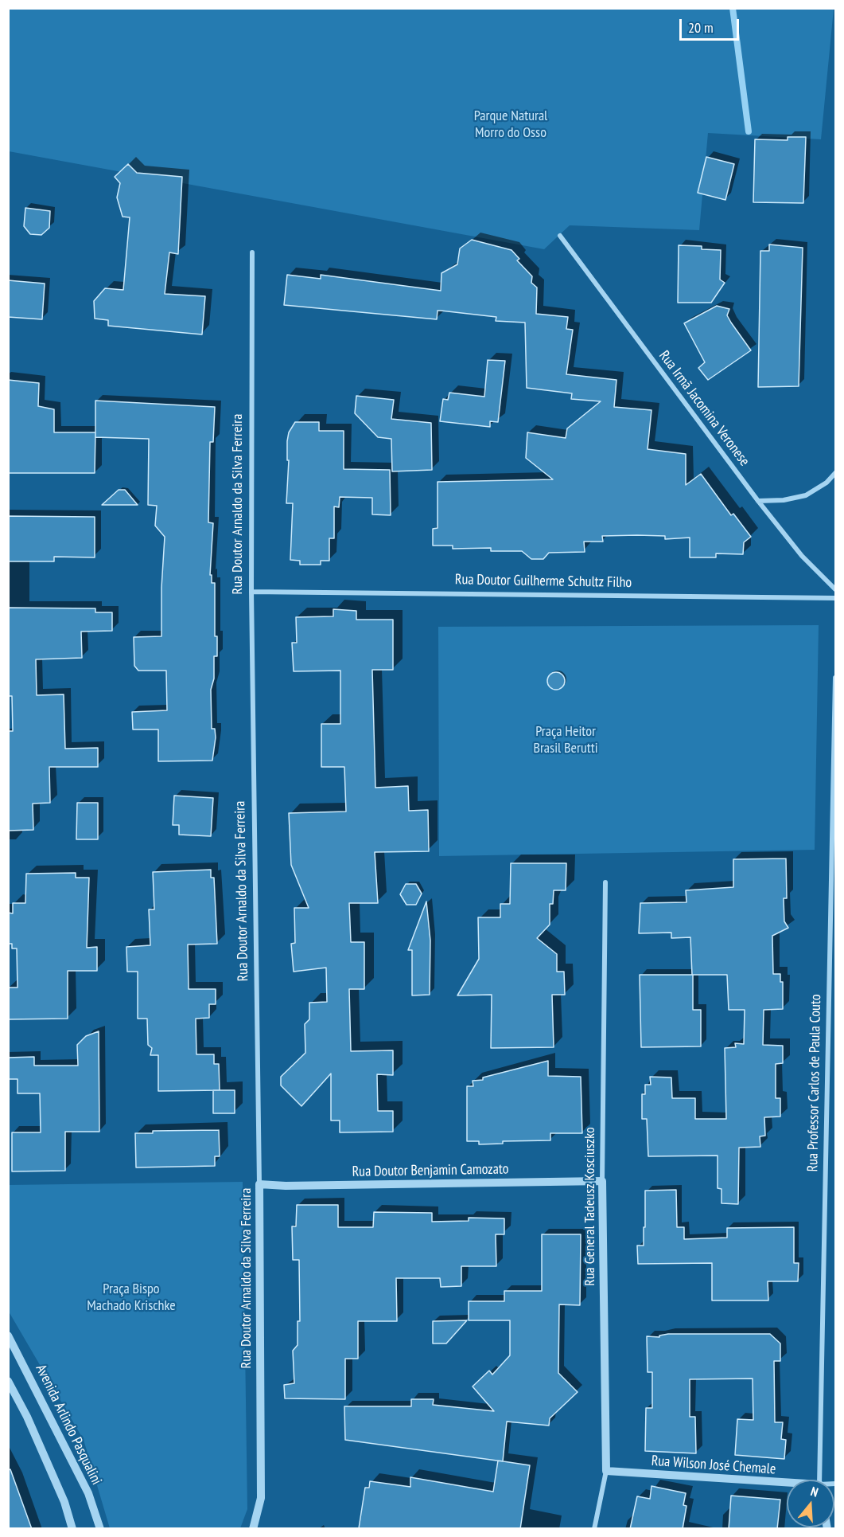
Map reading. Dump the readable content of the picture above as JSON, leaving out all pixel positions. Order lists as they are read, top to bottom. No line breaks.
{"streets":{"street":["Rua Irmã Jacomina Veronese","Rua Doutor Arnaldo da Silva Ferreira","Rua Doutor Guilherme Schultz Filho","Rua Professor Carlos de Paula Couto","Rua Doutor Benjamin Camozato","Rua General Tadeusz Kosciuszko","Avenida Arlindo Pasqualini","Rua Wilson José Chemale"]},"crossings":[["Rua Doutor Arnaldo da Silva Ferreira","Rua Doutor Guilherme Schultz Filho"],["Rua Doutor Arnaldo da Silva Ferreira","Rua Doutor Benjamin Camozato"],["Rua Doutor Benjamin Camozato","Rua General Tadeusz Kosciuszko"],["Rua General Tadeusz Kosciuszko","Rua Wilson José Chemale"]],"parks":["Parque Natural Morro do Osso","Praça Heitor Brasil Berutti","Praça Bispo Machado Krischke"],"scale_bar":"20 m","north":"top"}
